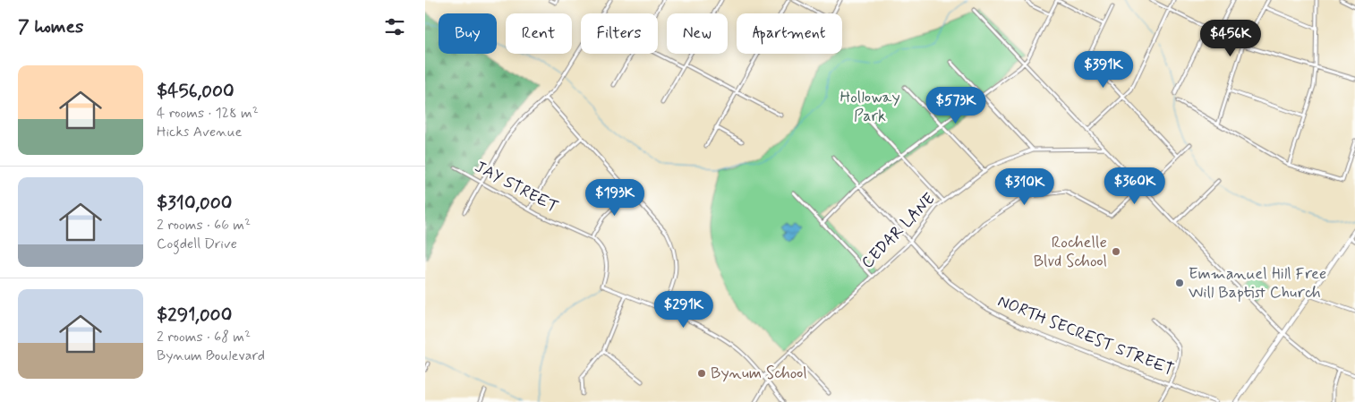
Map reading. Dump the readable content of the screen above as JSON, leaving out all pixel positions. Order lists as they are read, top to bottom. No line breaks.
{"streets":{"street":["JAY STREET","CEDAR LANE","NORTH SECREST STREET"]},"crossings":[["CEDAR LANE","NORTH SECREST STREET"]],"parks":["Holloway Park"],"places":["Rochelle Blvd School","Emmanuel Hill Free Will Baptist Church","Bynum School"],"page":{"heading":"7 homes","chip":["Buy","Rent","Filters","New","Apartment"],"price":["$456K","$391K","$573K","$360K","$310K","$193K","$291K"],"list":[{"name":"$456,000","note":"4 rooms · 128 m² · Hicks Avenue"},{"name":"$310,000","note":"2 rooms · 66 m² · Cogdell Drive"},{"name":"$291,000","note":"2 rooms · 68 m² · Bynum Boulevard"}]}}
